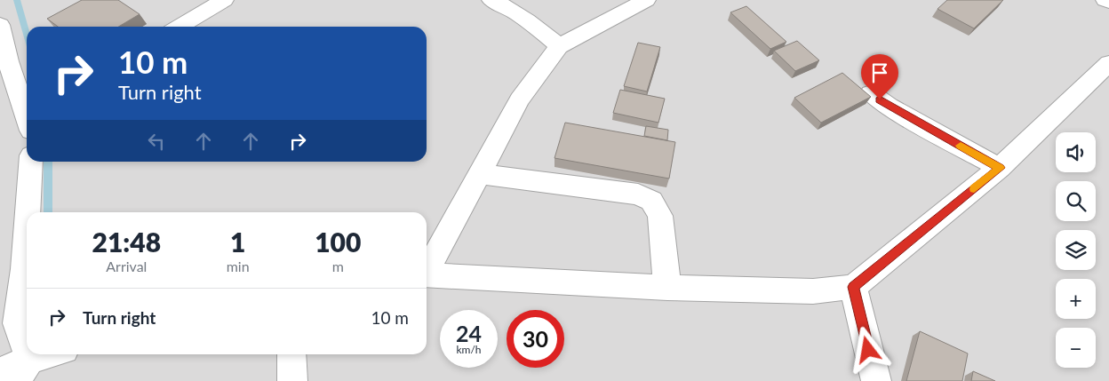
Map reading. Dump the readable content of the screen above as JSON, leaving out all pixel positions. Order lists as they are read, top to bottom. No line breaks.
{"page":{"turn":["10 m","Turn right"],"map_buttons":["+","−"],"eta":["21:48","Arrival","1","min","100","m"],"list":[{"name":"Turn right","value":"10 m"}],"speed":"24 km/h","limit":"30"}}
